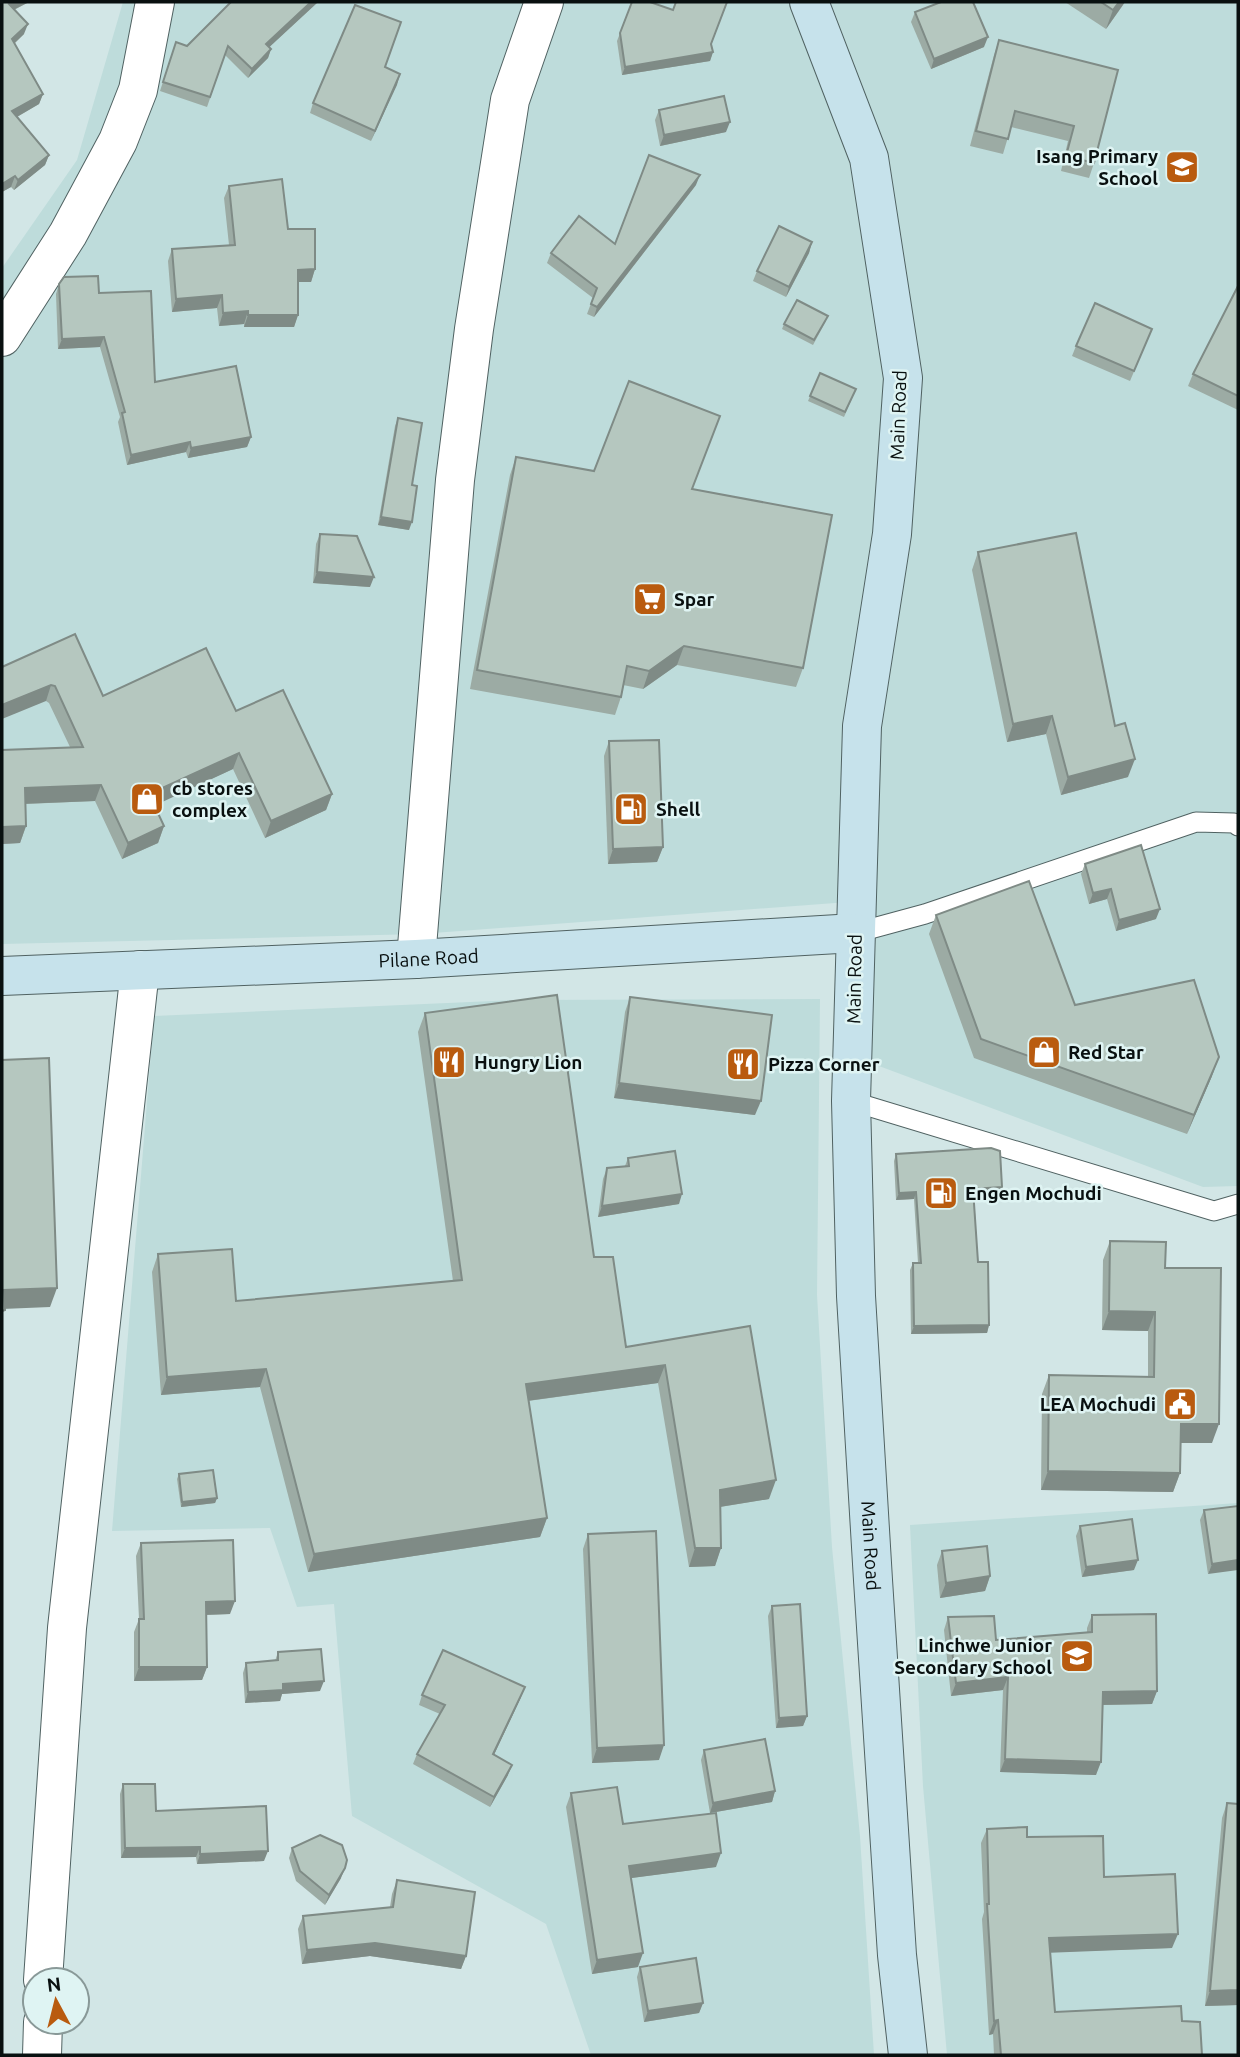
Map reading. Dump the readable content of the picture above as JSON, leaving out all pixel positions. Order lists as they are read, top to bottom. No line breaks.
{"streets":{"main road":["Main Road","Pilane Road"]},"crossings":[["Main Road","Pilane Road"]],"places":{"school or university":["Isang Primary School","Linchwe Junior Secondary School"],"supermarket":["Spar"],"shop":["cb stores complex","Red Star"],"fuel station":["Shell","Engen Mochudi"],"restaurant":["Hungry Lion","Pizza Corner"],"public building":["LEA Mochudi"]},"north":"top"}
